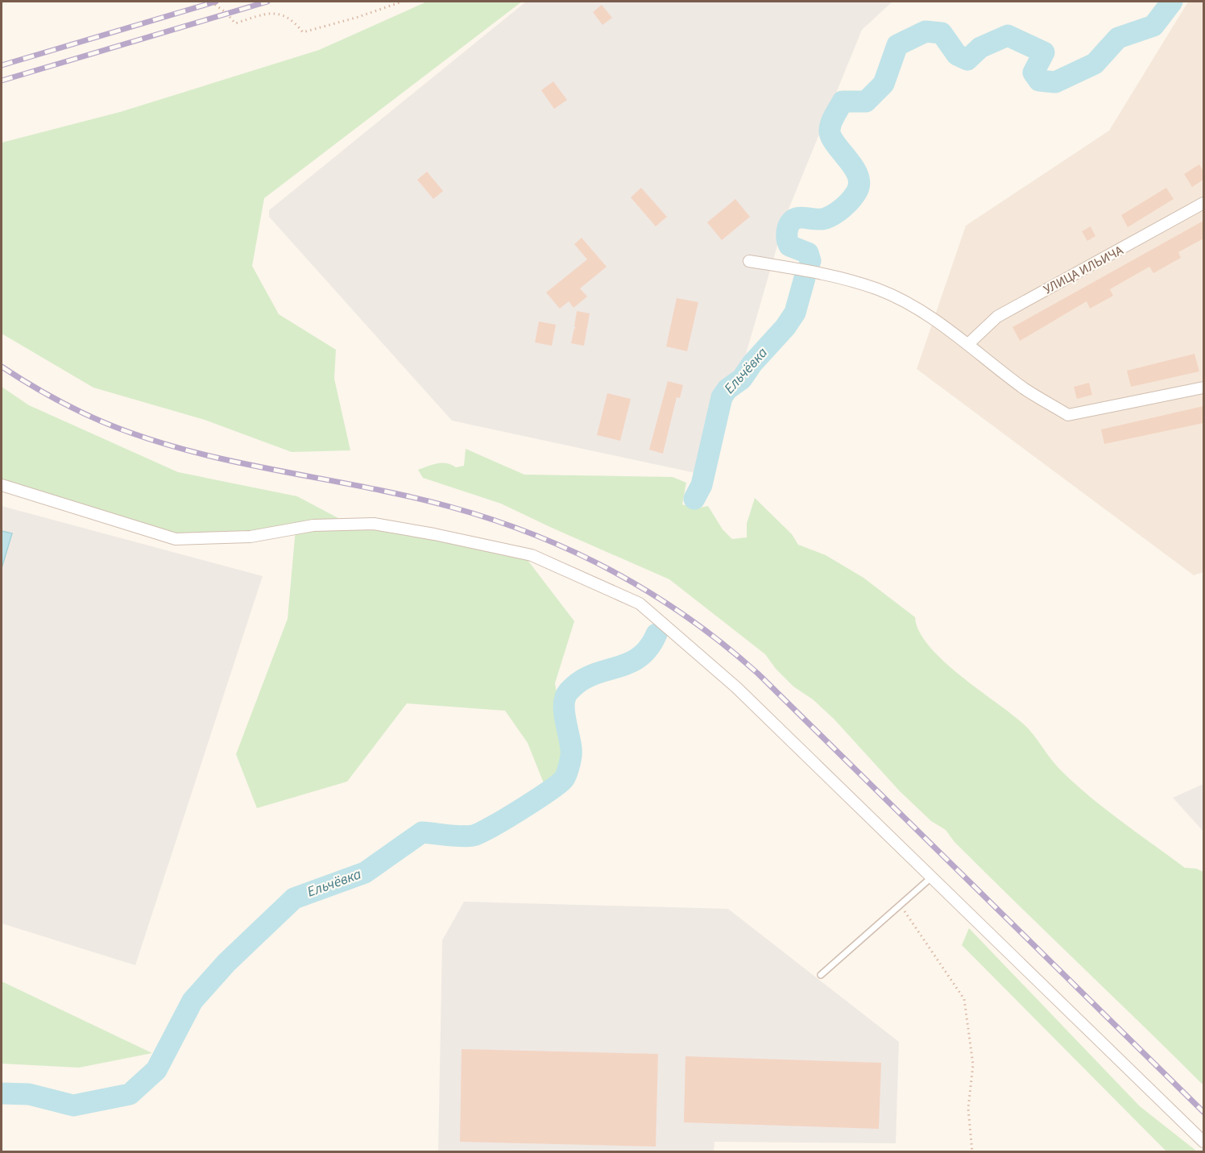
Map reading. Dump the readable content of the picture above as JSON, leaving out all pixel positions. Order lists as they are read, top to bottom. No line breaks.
{"streets":{"street":["УЛИЦА ИЛЬИЧА"]},"water":["Ельчёвка"]}
